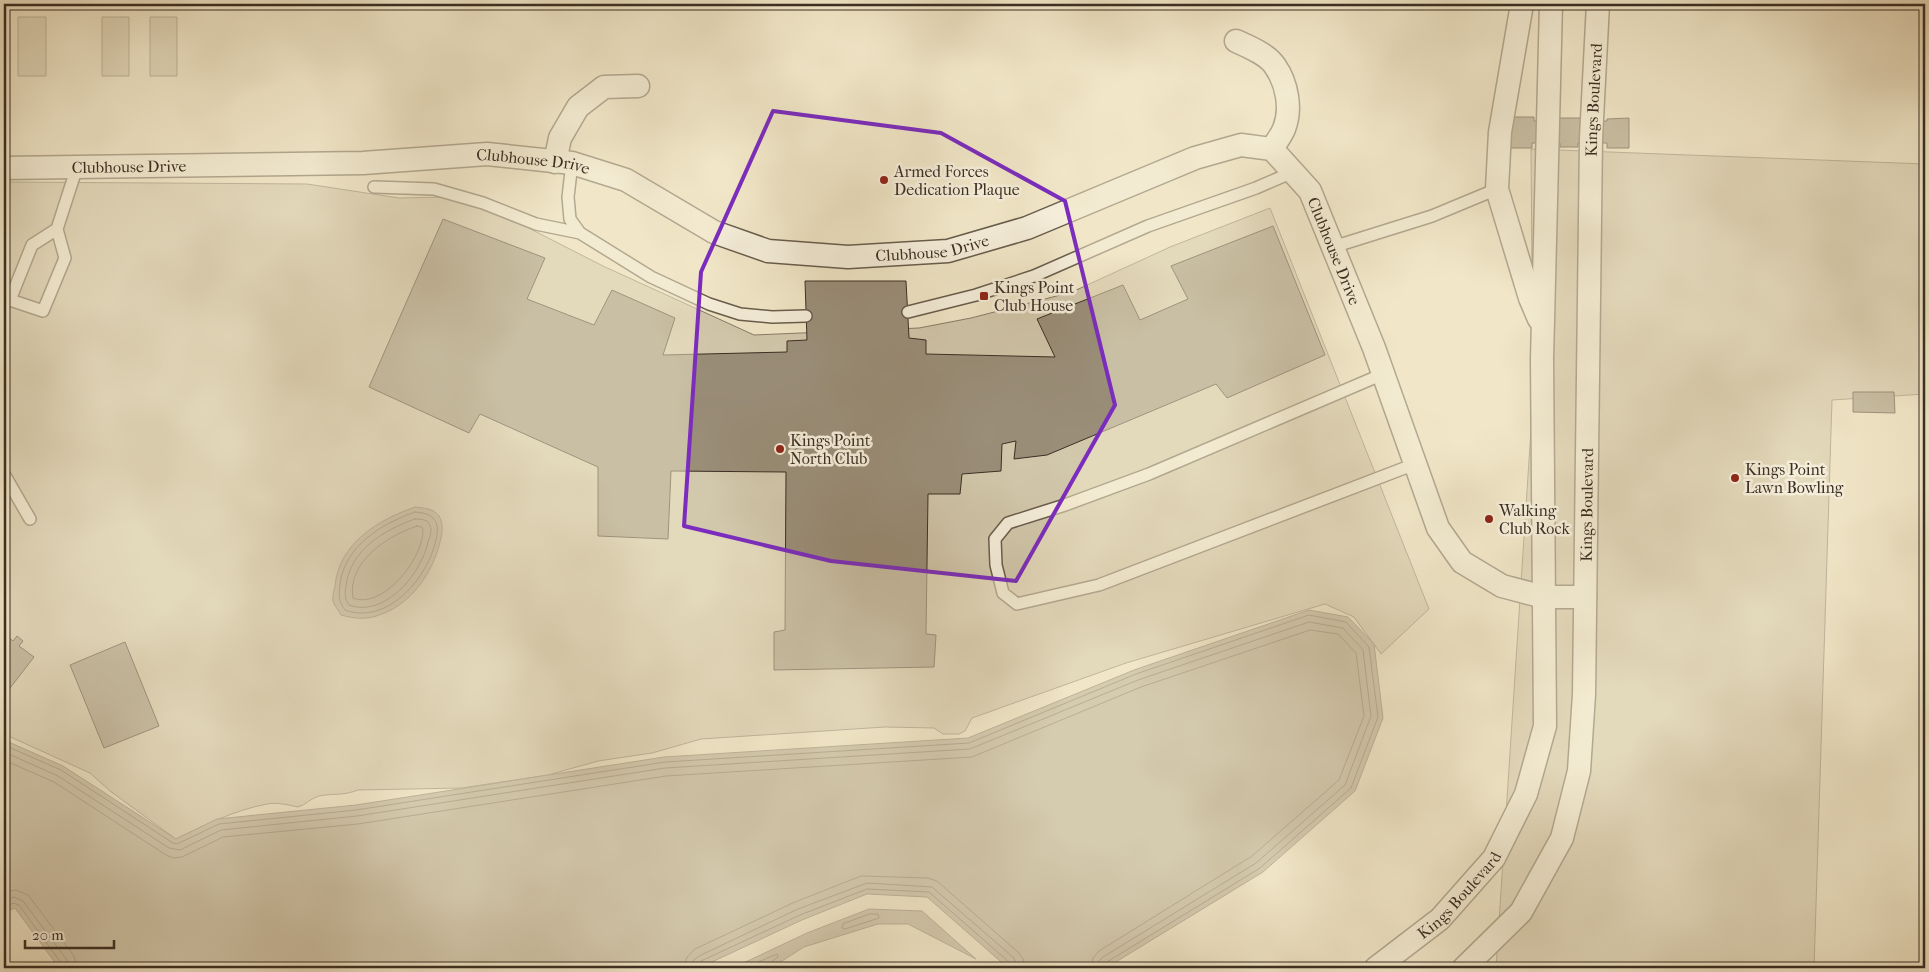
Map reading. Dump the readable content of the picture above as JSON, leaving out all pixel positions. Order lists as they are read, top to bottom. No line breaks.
{"streets":{"street":["Kings Boulevard","Clubhouse Drive"]},"crossings":[["Kings Boulevard","Clubhouse Drive"]],"places":{"other":["Armed Forces Dedication Plaque","Kings Point North Club","Kings Point Lawn Bowling","Walking Club Rock"],"transit":["Kings Point Club House"]},"scale_bar":"20 m"}
